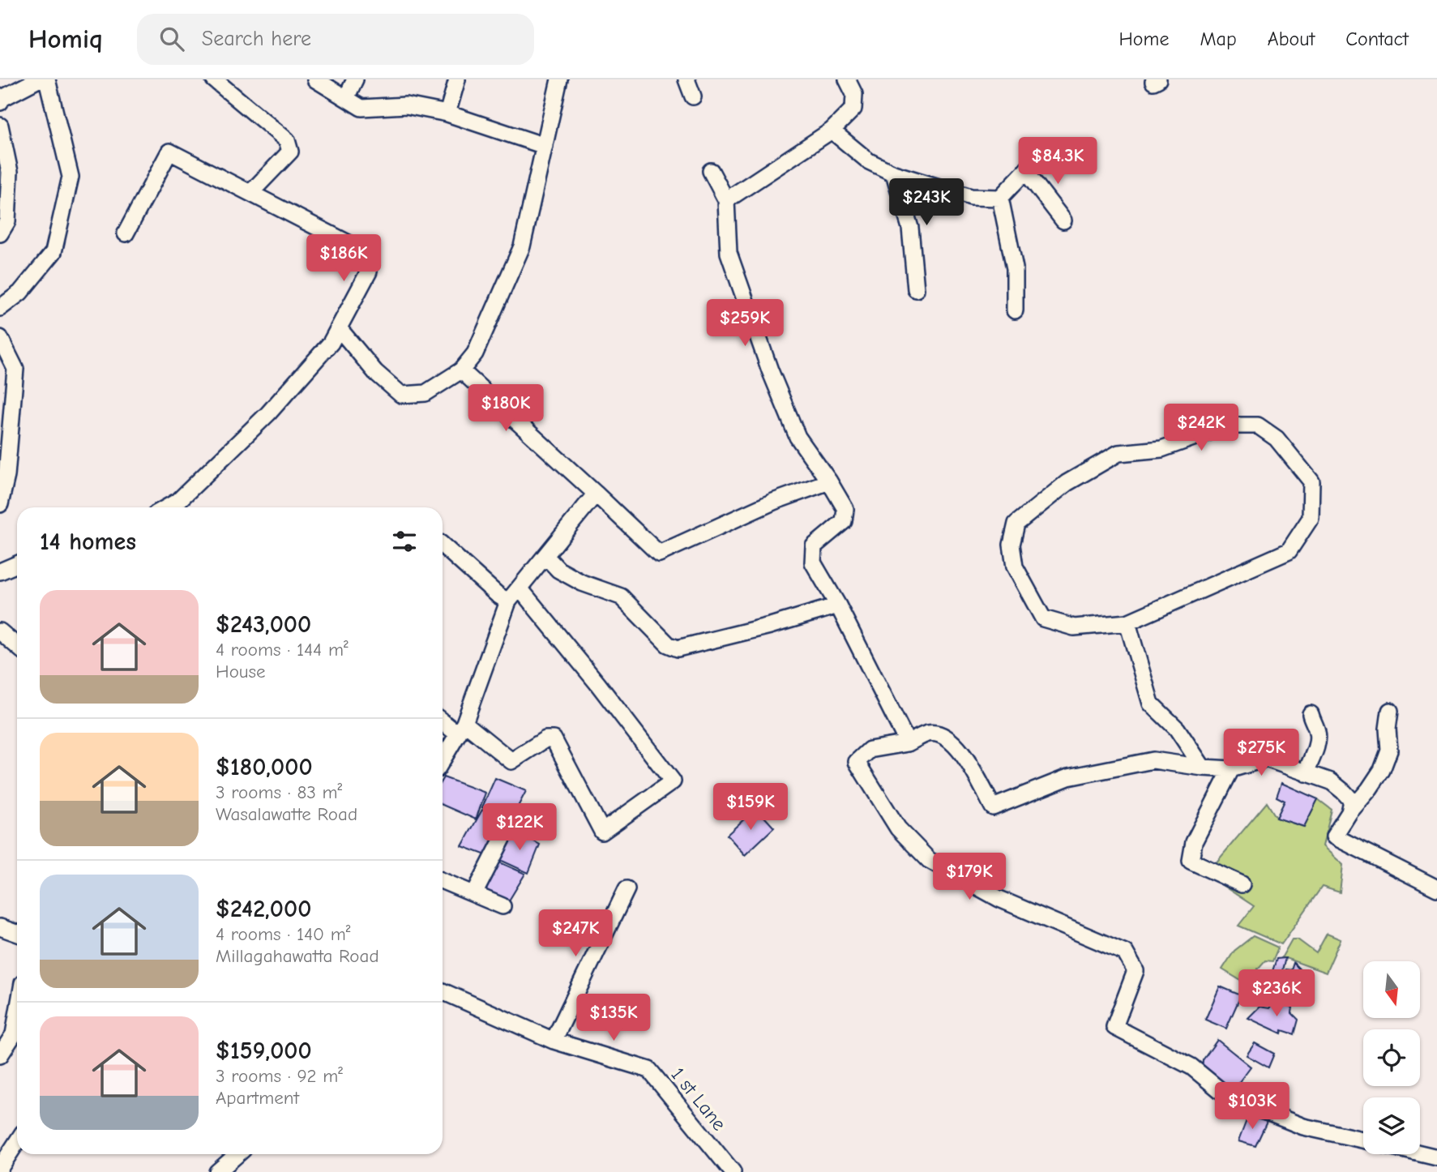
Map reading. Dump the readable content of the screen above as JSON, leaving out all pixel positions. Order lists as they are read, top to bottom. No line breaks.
{"streets":{"street":["1 st Lane"]},"north":"bottom","page":{"header":"Homiq","search":"Search here","nav":["Home","Map","About","Contact"],"price":["$84.3K","$243K","$186K","$259K","$180K","$242K","$275K","$159K","$122K","$179K","$247K","$236K","$135K","$103K"],"heading":"14 homes","list":[{"name":"$243,000","note":"4 rooms · 144 m² · House"},{"name":"$180,000","note":"3 rooms · 83 m² · Wasalawatte Road"},{"name":"$242,000","note":"4 rooms · 140 m² · Millagahawatta Road"},{"name":"$159,000","note":"3 rooms · 92 m² · Apartment"}]}}
